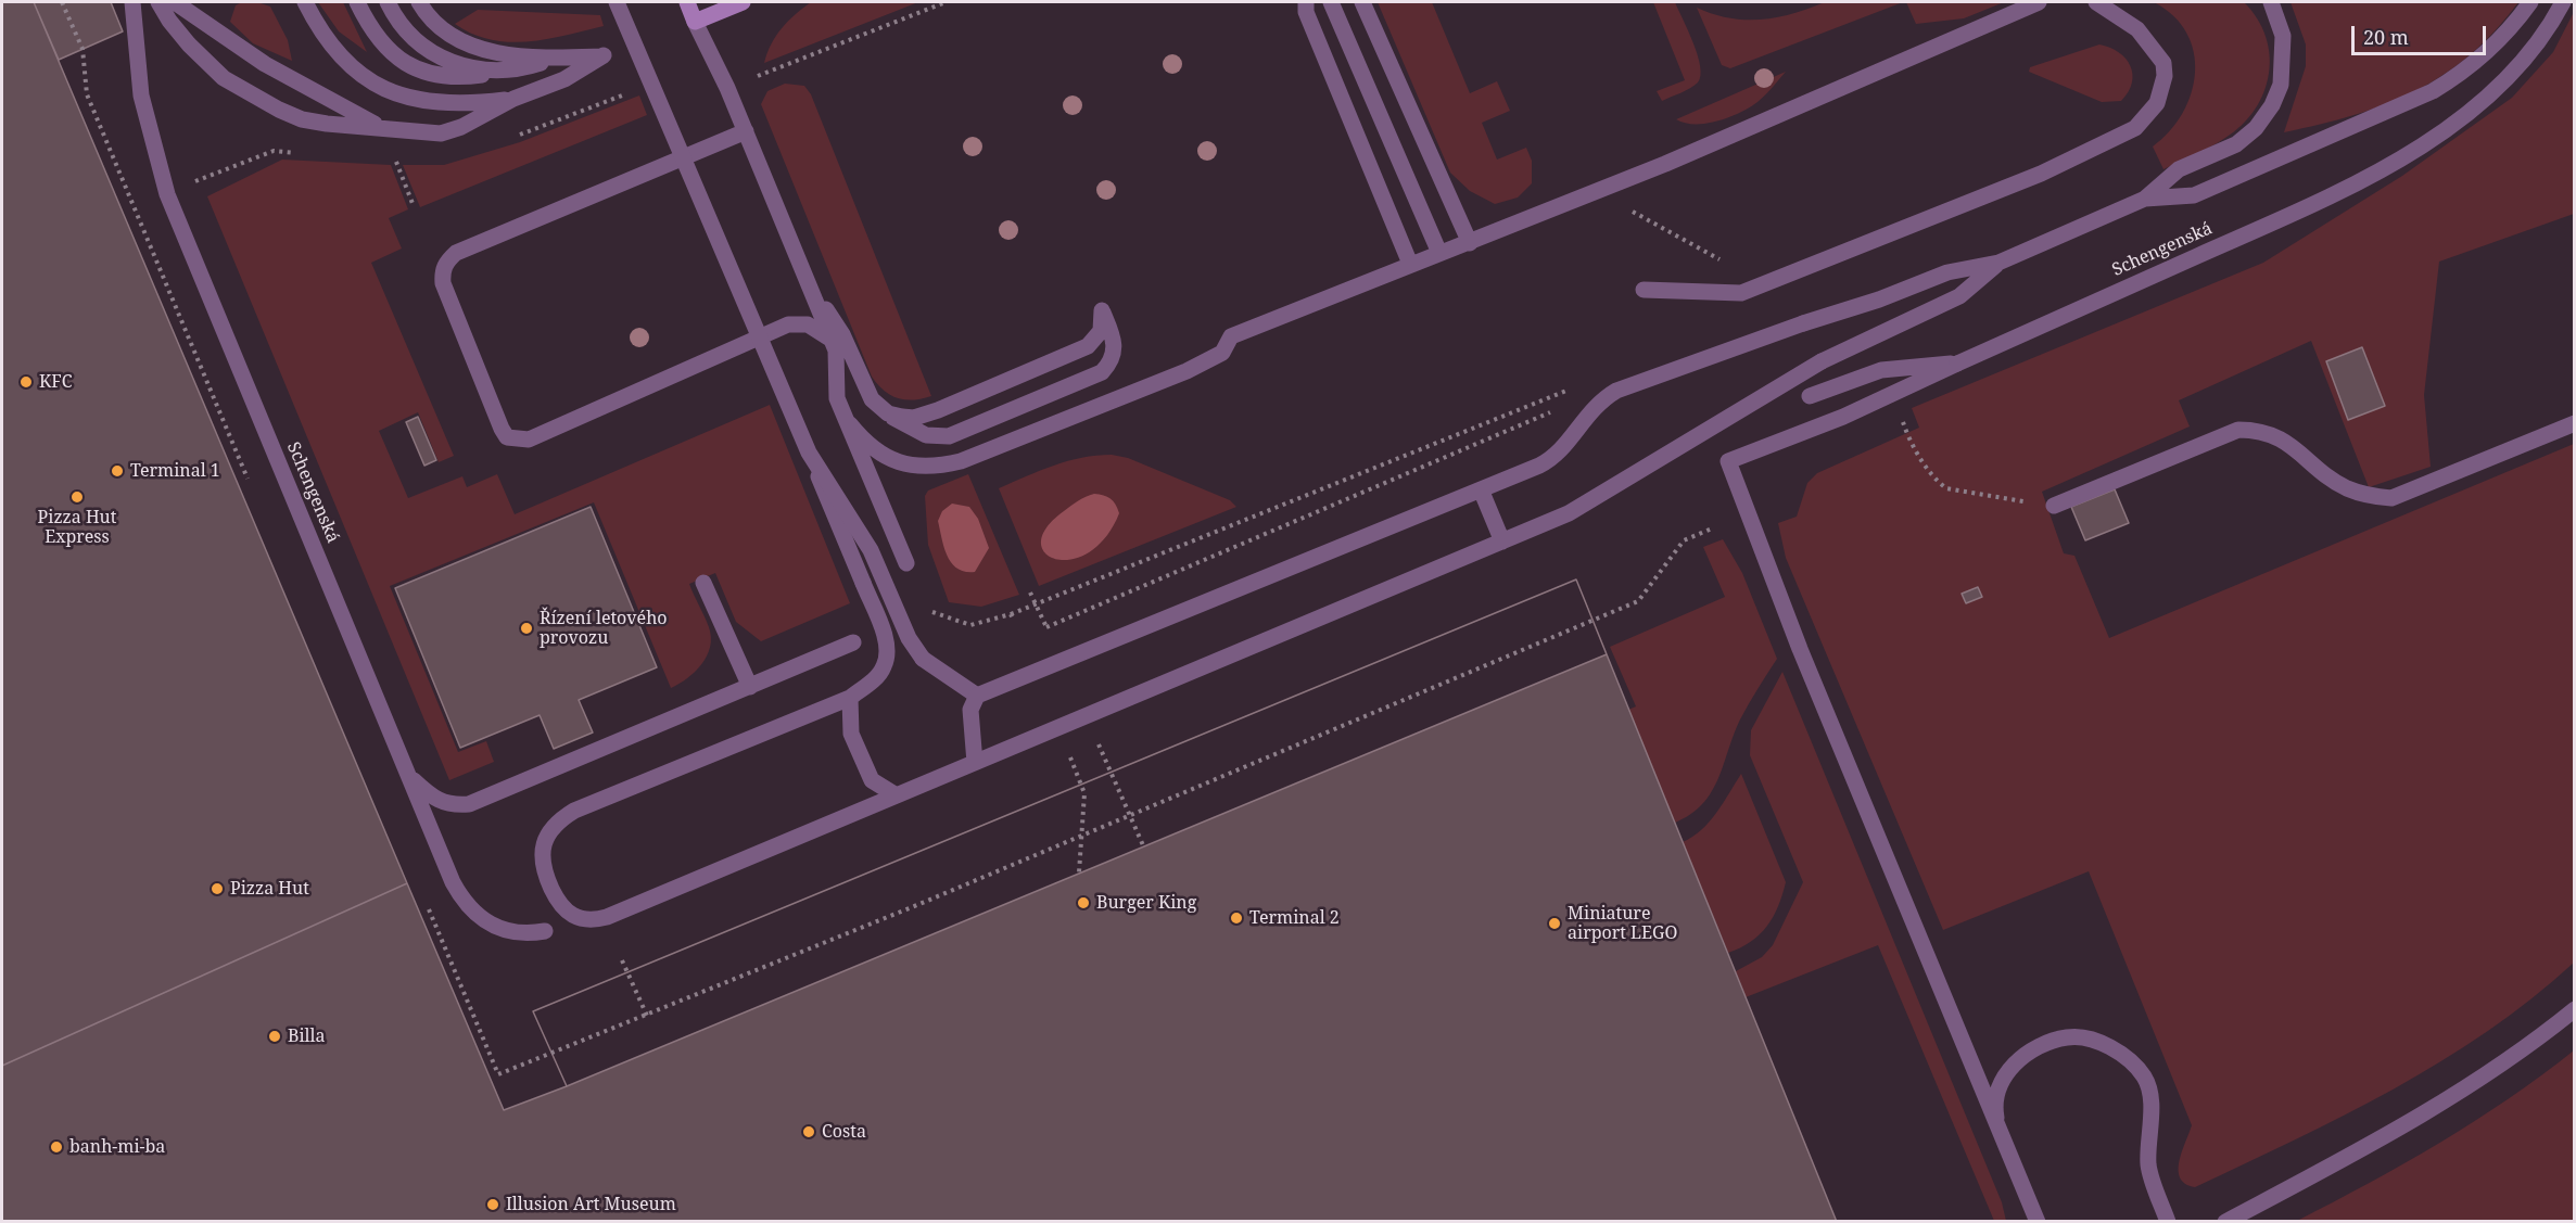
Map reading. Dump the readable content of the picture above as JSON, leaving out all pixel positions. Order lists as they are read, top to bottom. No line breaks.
{"streets":{"street":["Schengenská"]},"places":["KFC","Terminal 1","Pizza Hut Express","Řízení letového provozu","Pizza Hut","Burger King","Terminal 2","Miniature airport LEGO","Billa","Costa","banh-mi-ba","Illusion Art Museum"],"scale_bar":"20 m"}
